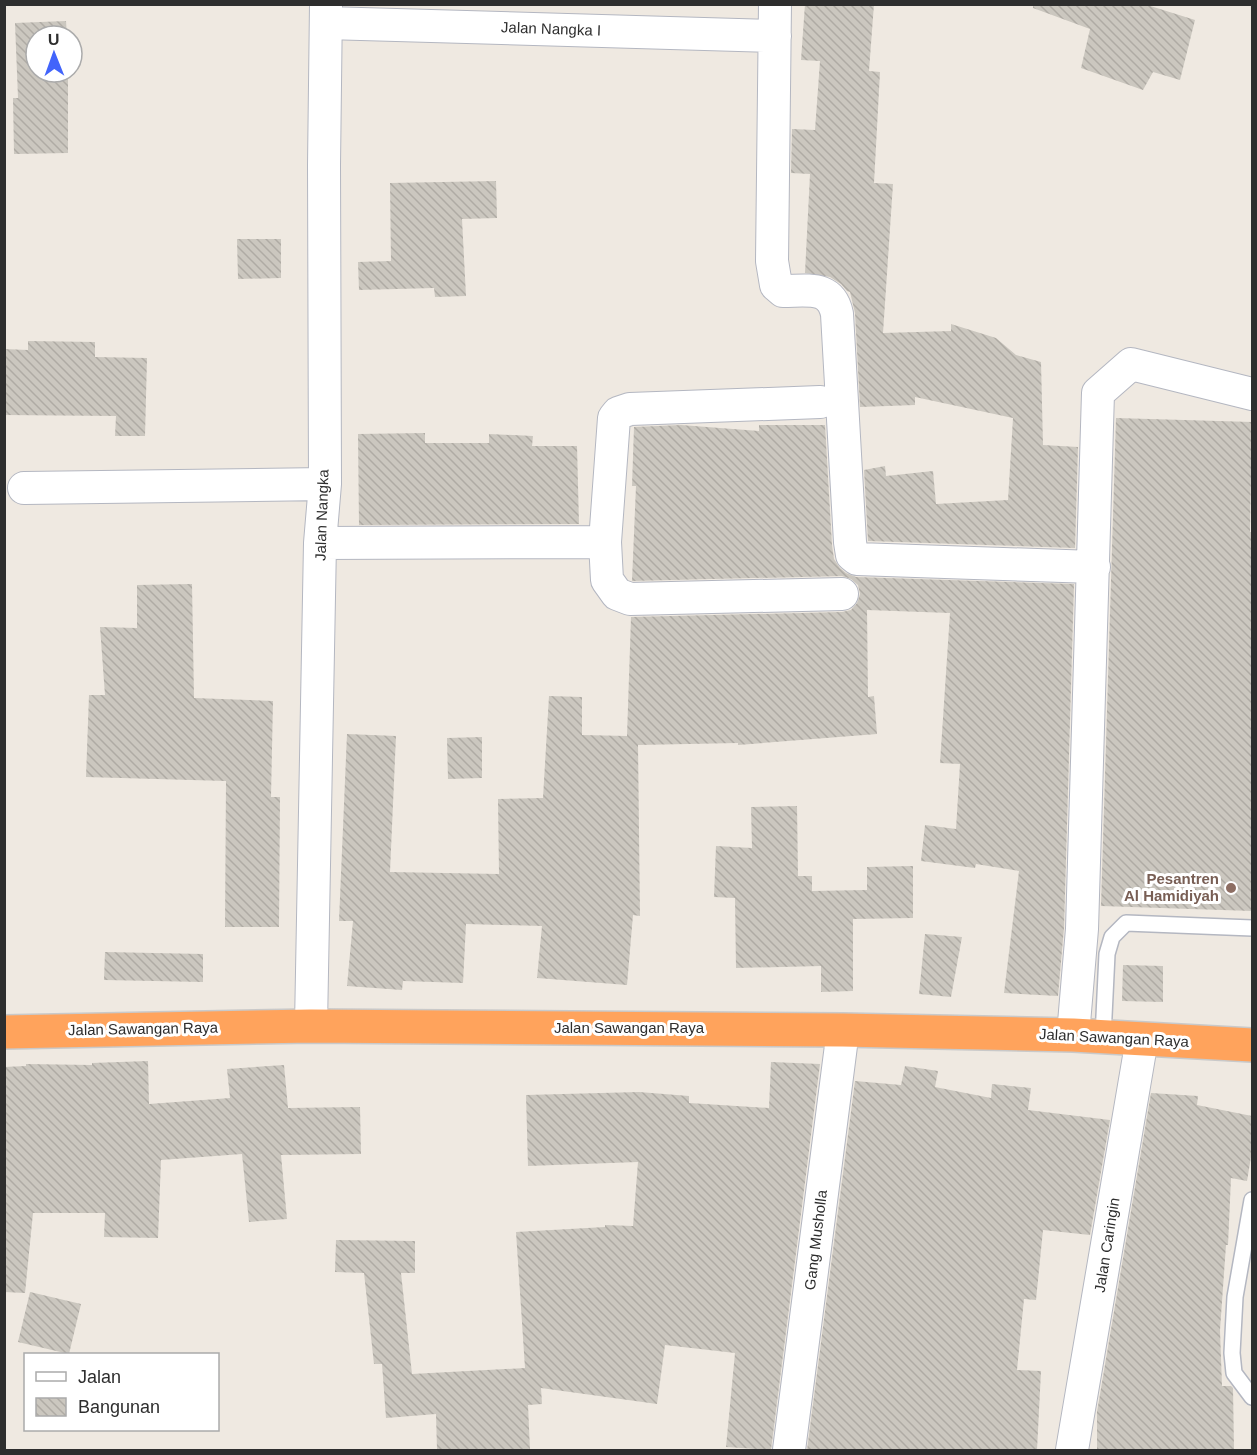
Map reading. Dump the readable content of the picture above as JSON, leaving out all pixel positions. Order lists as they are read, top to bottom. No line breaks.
{"streets":{"highway":["Jalan Sawangan Raya"],"street":["Jalan Nangka I","Jalan Nangka","Gang Musholla","Jalan Caringin"]},"crossings":[["Jalan Nangka I","Jalan Nangka"],["Jalan Nangka","Jalan Sawangan Raya"],["Jalan Sawangan Raya","Gang Musholla"],["Jalan Sawangan Raya","Jalan Caringin"]],"places":["Pesantren Al Hamidiyah"],"legend":["Jalan","Bangunan"],"north":"top"}
